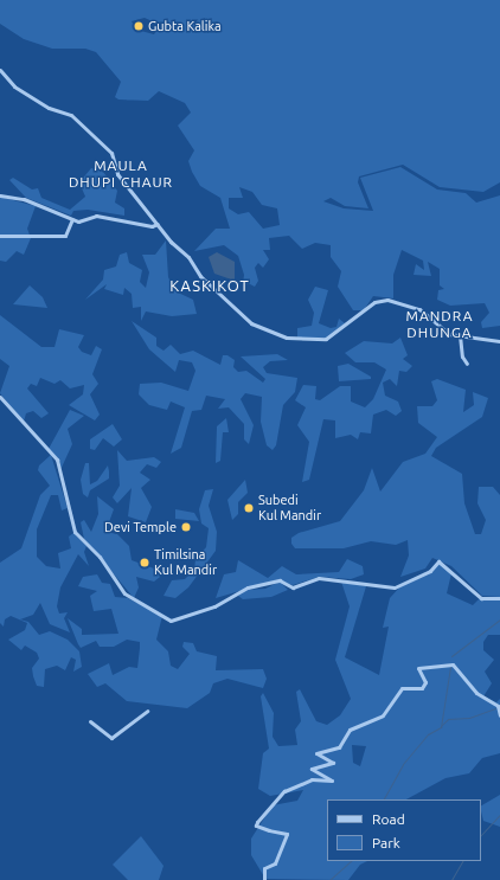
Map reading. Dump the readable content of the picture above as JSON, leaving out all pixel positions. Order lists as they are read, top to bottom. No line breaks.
{"districts":["MAULA DHUPI CHAUR","KASKIKOT","MANDRA DHUNGA"],"places":["Gubta Kalika","Subedi Kul Mandir","Devi Temple","Timilsina Kul Mandir"],"legend":["Road","Park"]}
